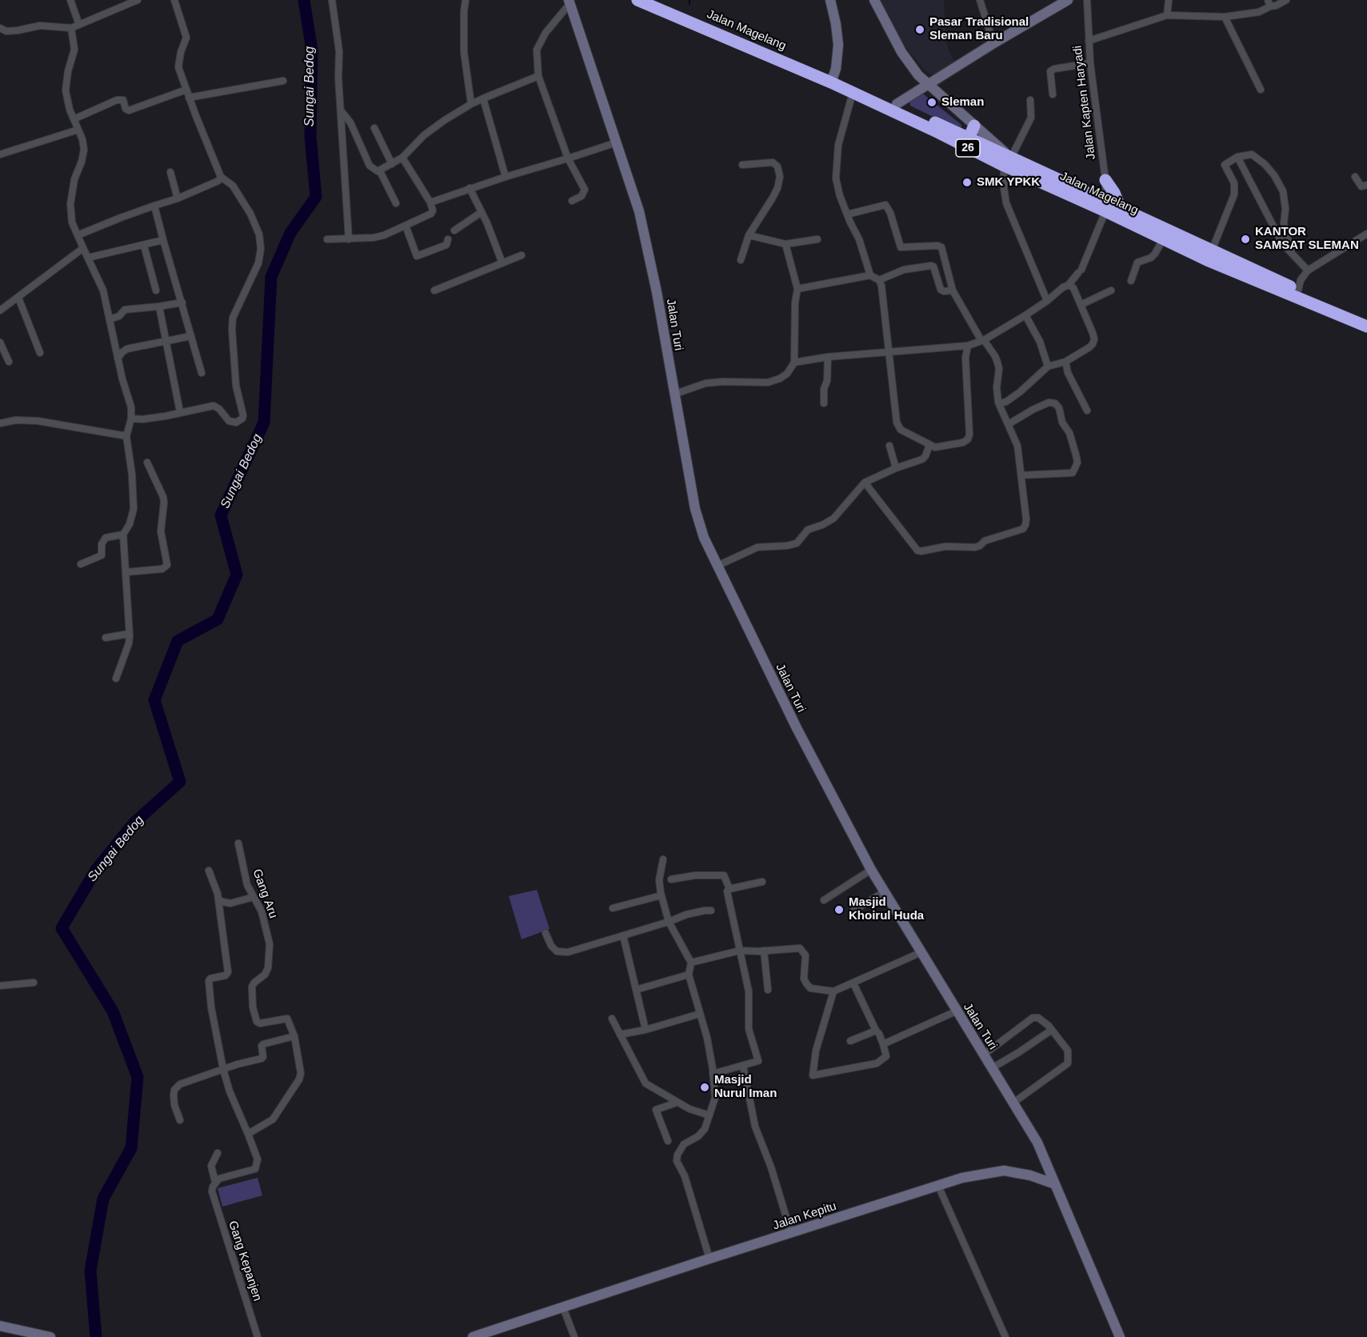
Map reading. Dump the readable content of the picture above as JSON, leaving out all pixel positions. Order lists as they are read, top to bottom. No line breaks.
{"streets":{"highway":["Jalan Magelang","26"],"main road":["Jalan Turi","Jalan Kepitu"],"street":["Jalan Kapten Haryadi","Gang Aru","Gang Kepanjen"]},"crossings":[["Jalan Magelang","Jalan Kapten Haryadi"],["Jalan Turi","Jalan Kepitu"]],"water":["Sungai Bedog"],"places":["Pasar Tradisional Sleman Baru","Sleman","SMK YPKK","KANTOR SAMSAT SLEMAN","Masjid Khoirul Huda","Masjid Nurul Iman"]}
